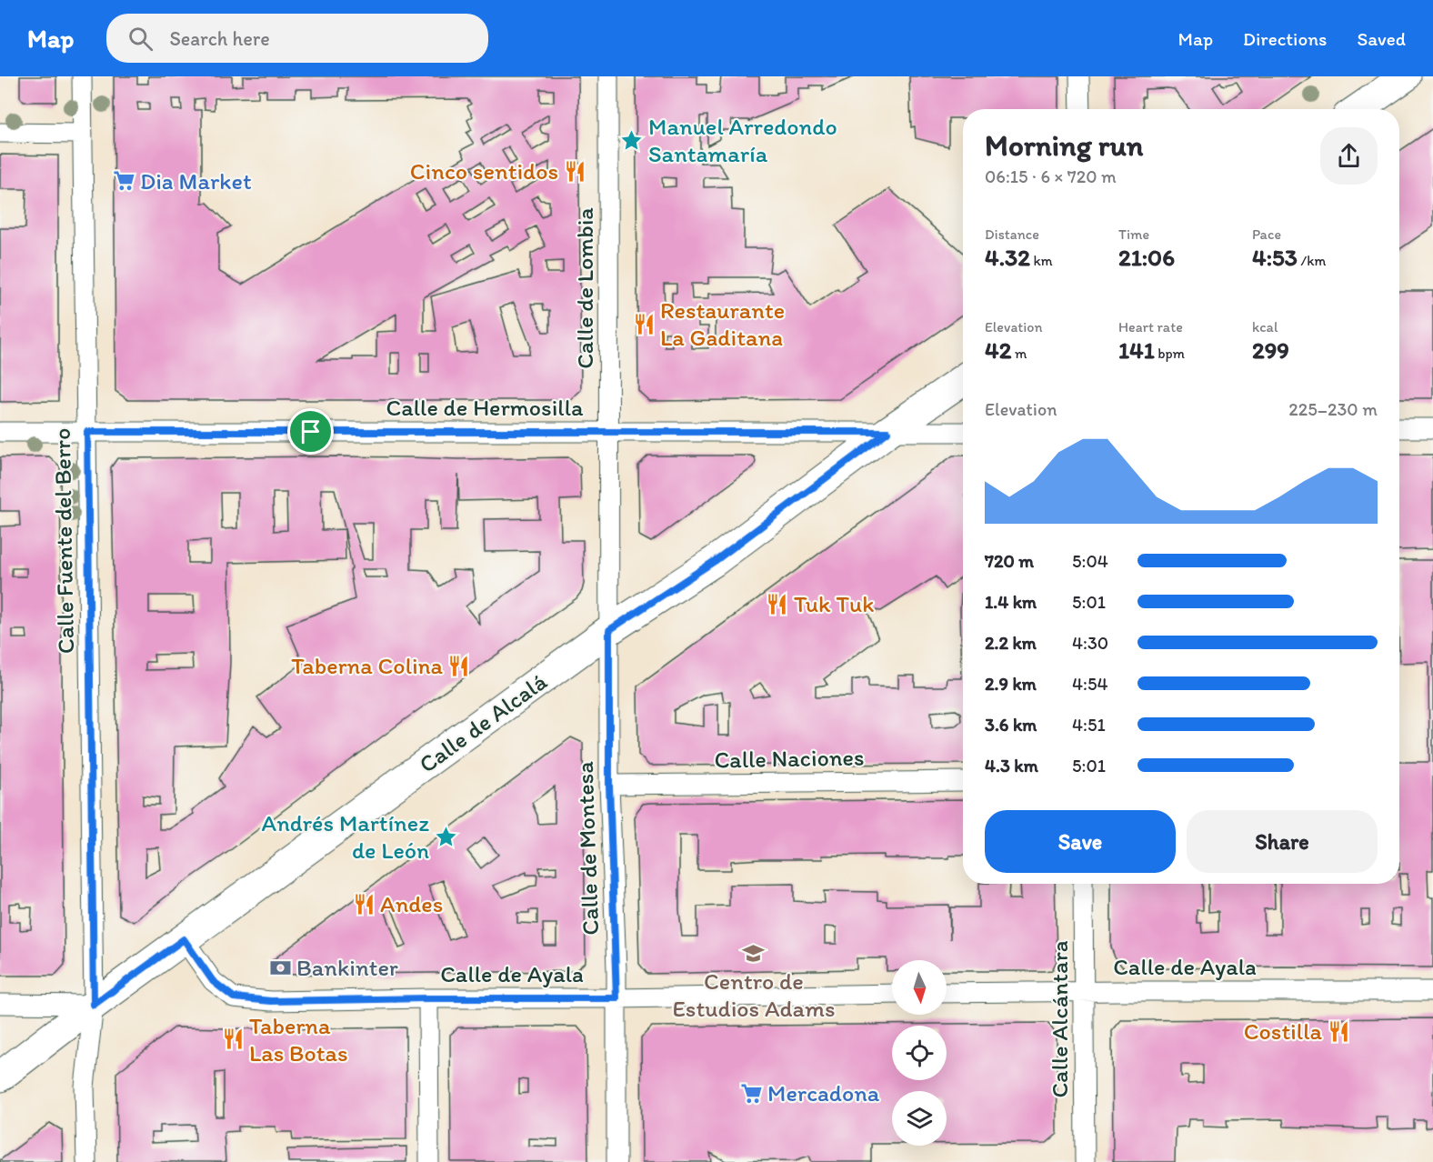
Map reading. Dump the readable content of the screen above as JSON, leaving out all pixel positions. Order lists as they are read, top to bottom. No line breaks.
{"streets":{"main road":["Calle de Alcalá"],"street":["Calle de Lombia","Calle de Hermosilla","Calle Fuente del Berro","Calle Naciones","Calle de Montesa","Calle de Ayala","Calle Alcántara"]},"crossings":[["Calle de Lombia","Calle de Hermosilla"],["Calle de Lombia","Calle de Alcalá"],["Calle de Lombia","Calle de Montesa"],["Calle de Hermosilla","Calle Fuente del Berro"],["Calle de Hermosilla","Calle de Alcalá"],["Calle Fuente del Berro","Calle de Alcalá"],["Calle de Alcalá","Calle de Montesa"],["Calle de Alcalá","Calle de Ayala"],["Calle Naciones","Calle de Montesa"],["Calle de Montesa","Calle de Ayala"],["Calle de Ayala","Calle Alcántara"]],"places":{"place":["Manuel Arredondo Santamaría","Andrés Martínez de León"],"restaurant":["Cinco sentidos","Restaurante La Gaditana","Tuk Tuk","Taberna Colina","Andes","Costilla","Taberna Las Botas"],"supermarket":["Dia Market","Mercadona"],"school or university":["Centro de Estudios Adams"],"bank":["Bankinter"]},"north":"bottom","page":{"header":"Map","search":"Search here","nav":["Map","Directions","Saved"],"heading":["Morning run","06:15 · 6 × 720 m"],"stats":[["Distance","4.32 km"],["Time","21:06"],["Pace","4:53 /km"],["Elevation","42 m"],["Heart rate","141 bpm"],["kcal","299"]],"chart":["Elevation","225–230 m"],"list":[{"name":"720 m","note":"5:04"},{"name":"1.4 km","note":"5:01"},{"name":"2.2 km","note":"4:30"},{"name":"2.9 km","note":"4:54"},{"name":"3.6 km","note":"4:51"},{"name":"4.3 km","note":"5:01"}],"buttons":["Save","Share"]}}
